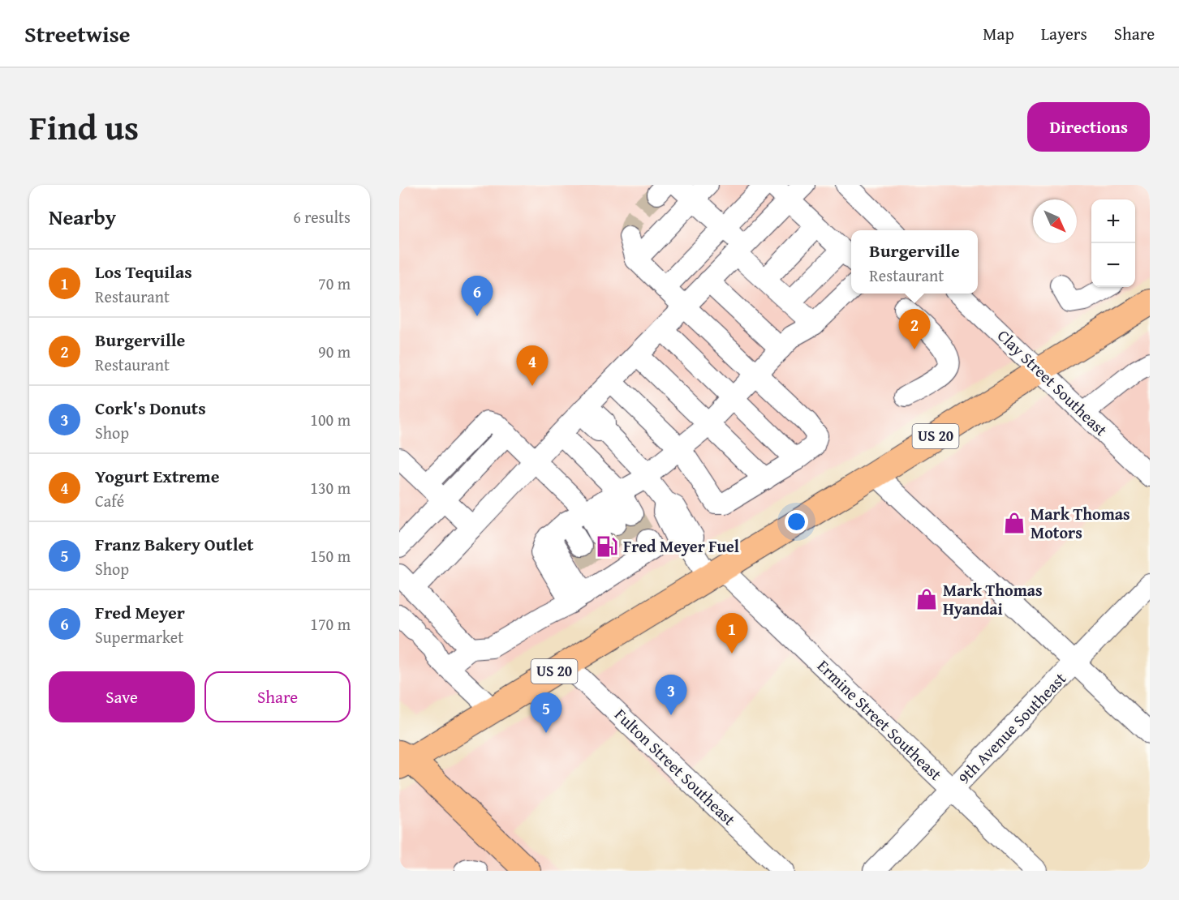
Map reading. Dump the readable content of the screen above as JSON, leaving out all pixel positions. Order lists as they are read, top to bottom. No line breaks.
{"streets":{"main road":["US 20"],"street":["Clay Street Southeast","Ermine Street Southeast","9th Avenue Southeast","Fulton Street Southeast"]},"crossings":[["Clay Street Southeast","US 20"],["US 20","Ermine Street Southeast"],["US 20","Fulton Street Southeast"],["Ermine Street Southeast","9th Avenue Southeast"]],"places":{"shop":["Mark Thomas Motors","Mark Thomas Hyandai"],"fuel station":["Fred Meyer Fuel"]},"north":"bottom right","page":{"header":"Streetwise","nav":["Map","Layers","Share"],"title":"Find us","buttons":["Directions",["Save","Share"]],"heading":["Nearby","6 results"],"map_buttons":["+","−"],"popup":["Burgerville","Restaurant"],"list":[{"mark":"1","name":"Los Tequilas","note":"Restaurant","value":"70 m"},{"mark":"2","name":"Burgerville","note":"Restaurant","value":"90 m"},{"mark":"3","name":"Cork's Donuts","note":"Shop","value":"100 m"},{"mark":"4","name":"Yogurt Extreme","note":"Café","value":"130 m"},{"mark":"5","name":"Franz Bakery Outlet","note":"Shop","value":"150 m"},{"mark":"6","name":"Fred Meyer","note":"Supermarket","value":"170 m"}],"pins":["6","2","4","1","3","5"]}}
